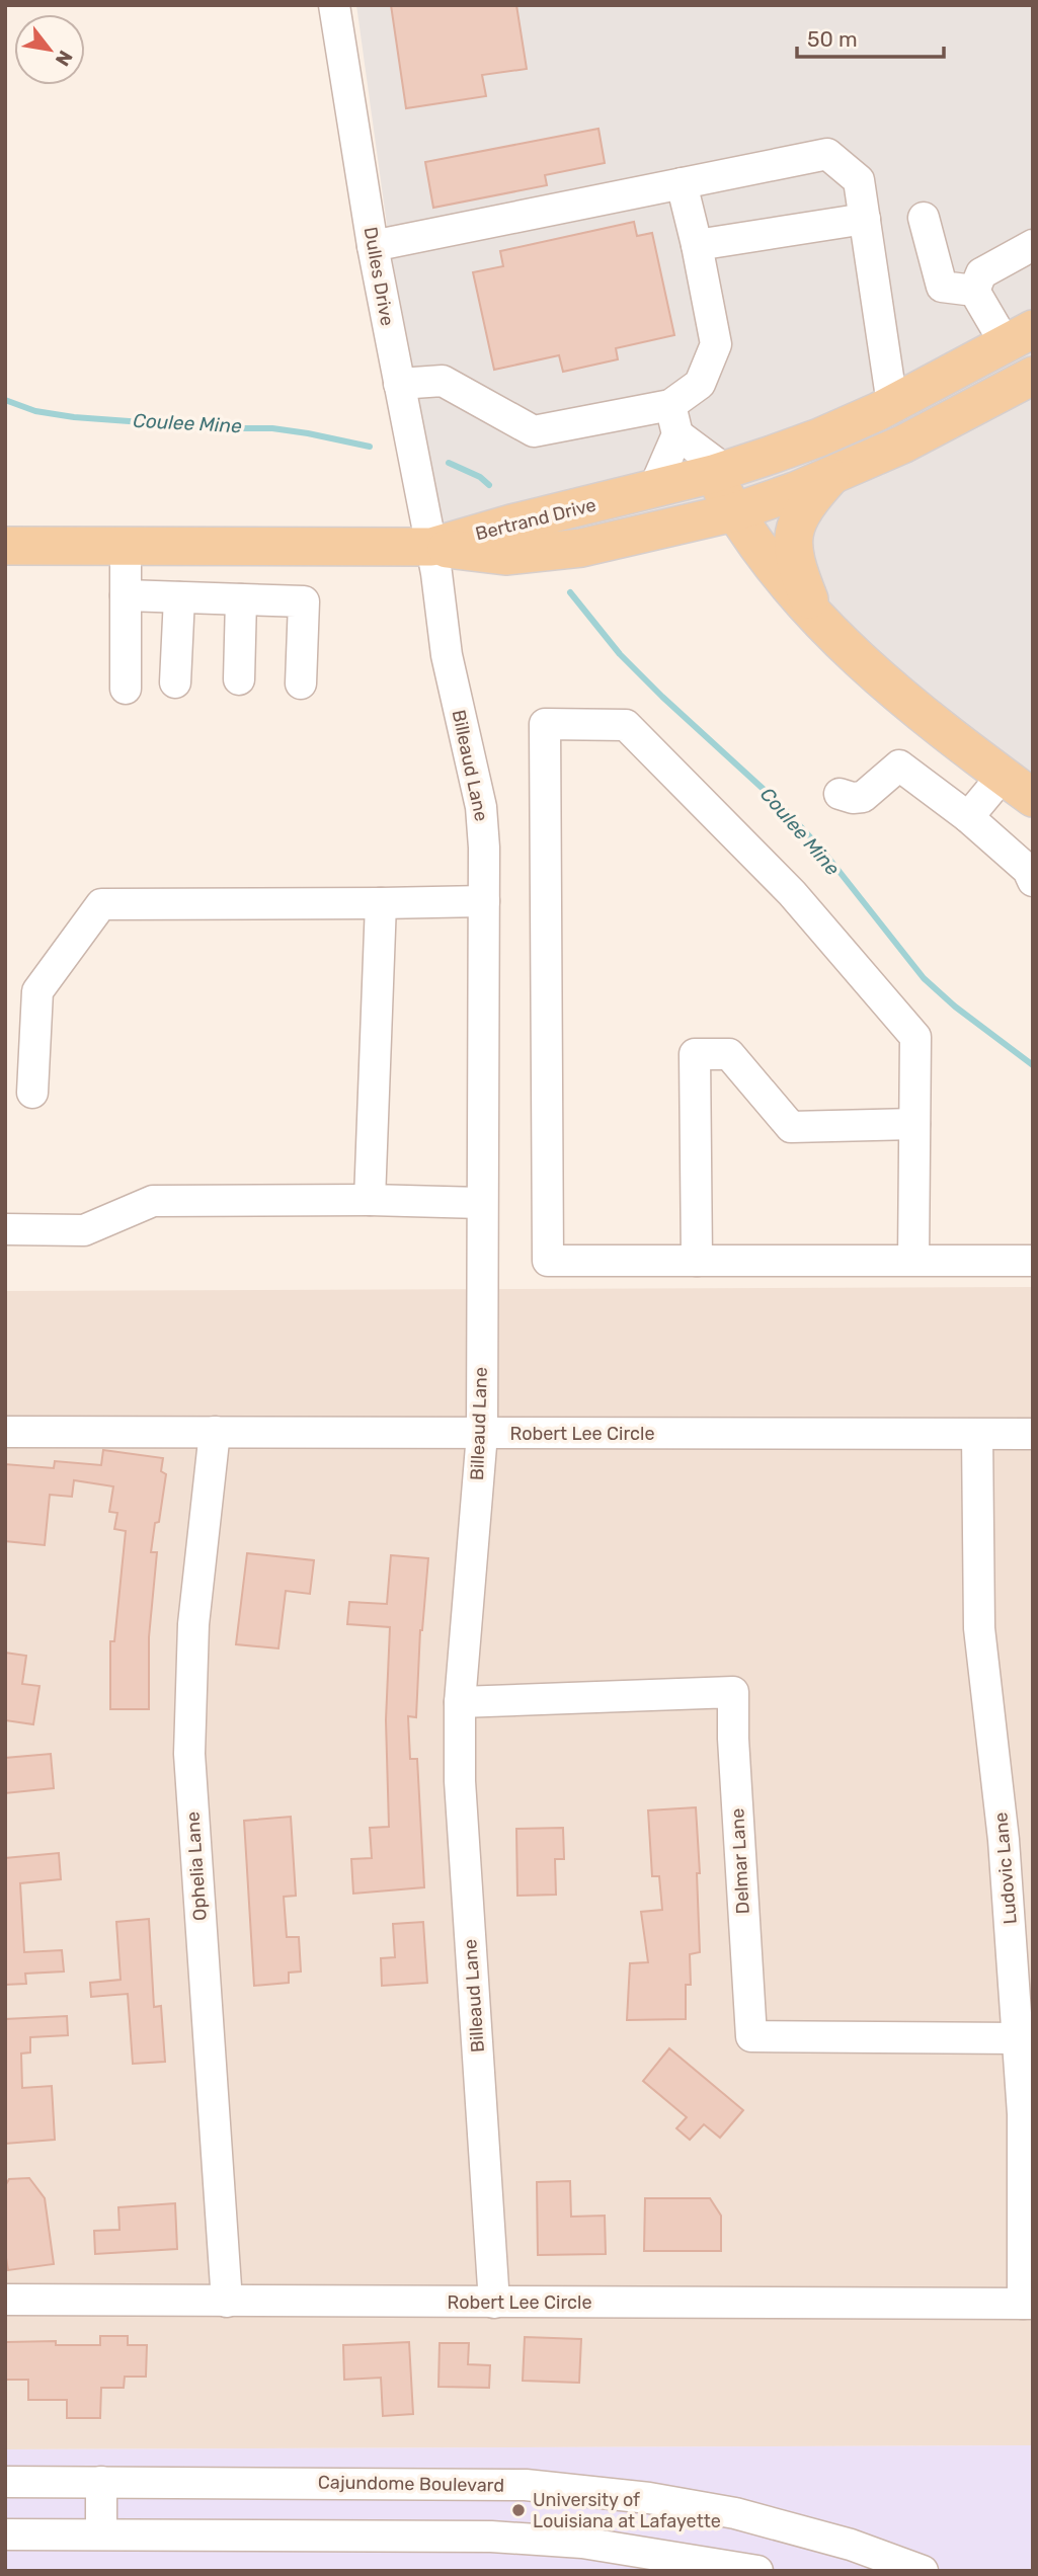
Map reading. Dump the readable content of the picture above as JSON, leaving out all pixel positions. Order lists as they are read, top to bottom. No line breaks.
{"streets":{"main road":["Bertrand Drive"],"street":["Dulles Drive","Billeaud Lane","Robert Lee Circle","Delmar Lane","Ophelia Lane","Ludovic Lane","Cajundome Boulevard"]},"crossings":[["Dulles Drive","Bertrand Drive"],["Dulles Drive","Billeaud Lane"],["Bertrand Drive","Billeaud Lane"],["Billeaud Lane","Robert Lee Circle"],["Billeaud Lane","Delmar Lane"],["Robert Lee Circle","Ophelia Lane"],["Robert Lee Circle","Ludovic Lane"],["Delmar Lane","Ludovic Lane"]],"water":["Coulee Mine"],"places":["University of Louisiana at Lafayette"],"scale_bar":"50 m","north":"bottom right"}
